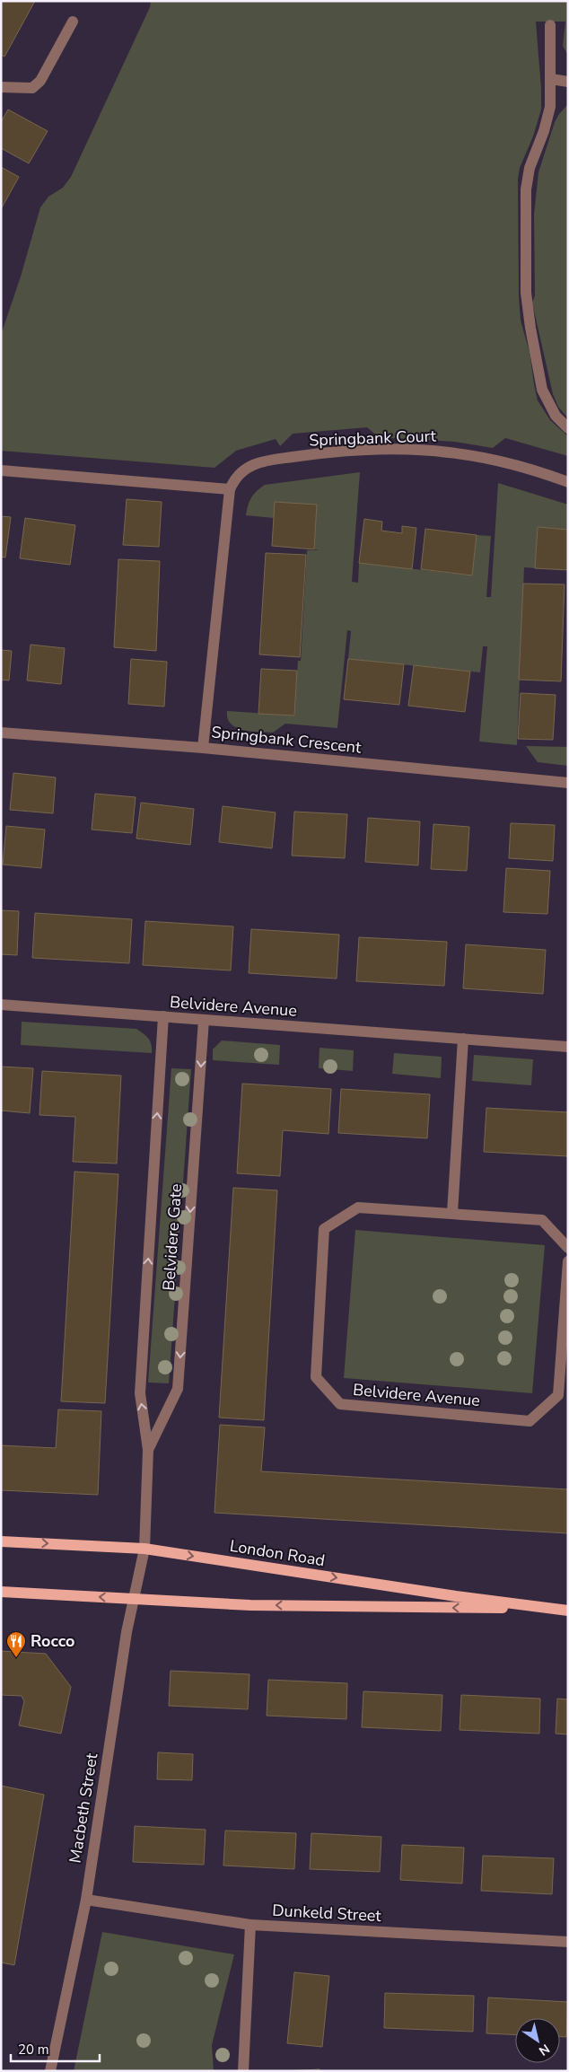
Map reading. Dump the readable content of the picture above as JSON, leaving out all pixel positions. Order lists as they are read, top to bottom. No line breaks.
{"streets":{"main road":["London Road"],"street":["Springbank Court","Springbank Crescent","Belvidere Avenue","Belvidere Gate","Macbeth Street","Dunkeld Street"]},"crossings":[["Springbank Court","Springbank Crescent"],["Belvidere Avenue","Belvidere Gate"],["Belvidere Gate","London Road"],["Belvidere Gate","Macbeth Street"],["London Road","Macbeth Street"],["Macbeth Street","Dunkeld Street"]],"places":{"restaurant":["Rocco"]},"scale_bar":"20 m","north":"bottom right"}
